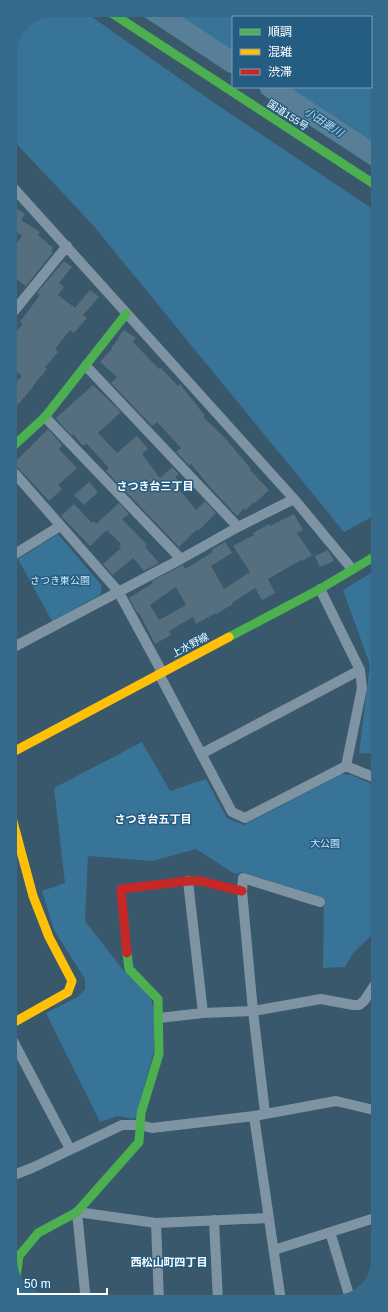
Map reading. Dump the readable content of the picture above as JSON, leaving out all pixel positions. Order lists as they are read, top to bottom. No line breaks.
{"streets":{"main road":["国道155号","上水野線"]},"districts":["さつき台三丁目","さつき台五丁目","西松山町四丁目"],"water":["小田妻川"],"parks":["さつき東公園","大公園"],"legend":["順調","混雑","渋滞"],"scale_bar":"50 m"}
